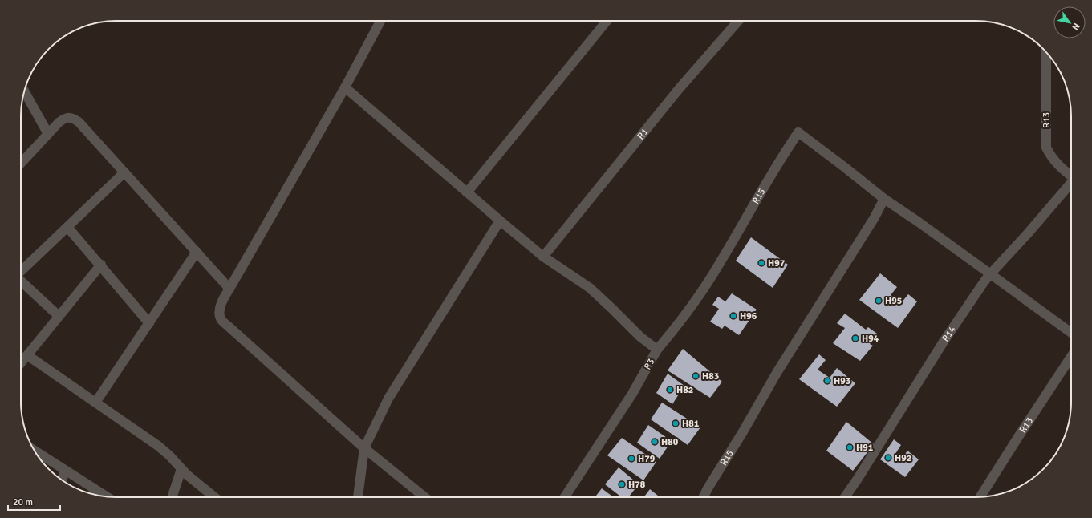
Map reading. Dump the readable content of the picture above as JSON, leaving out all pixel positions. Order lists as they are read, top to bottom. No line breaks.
{"streets":{"street":["R13","R1","R15","R14","R3"]},"crossings":[["R1","R3"],["R15","R14"],["R15","R3"]],"places":["H97","H95","H96","H94","H83","H93","H82","H81","H80","H91","H92","H79","H78"],"scale_bar":"20 m","north":"bottom right"}
